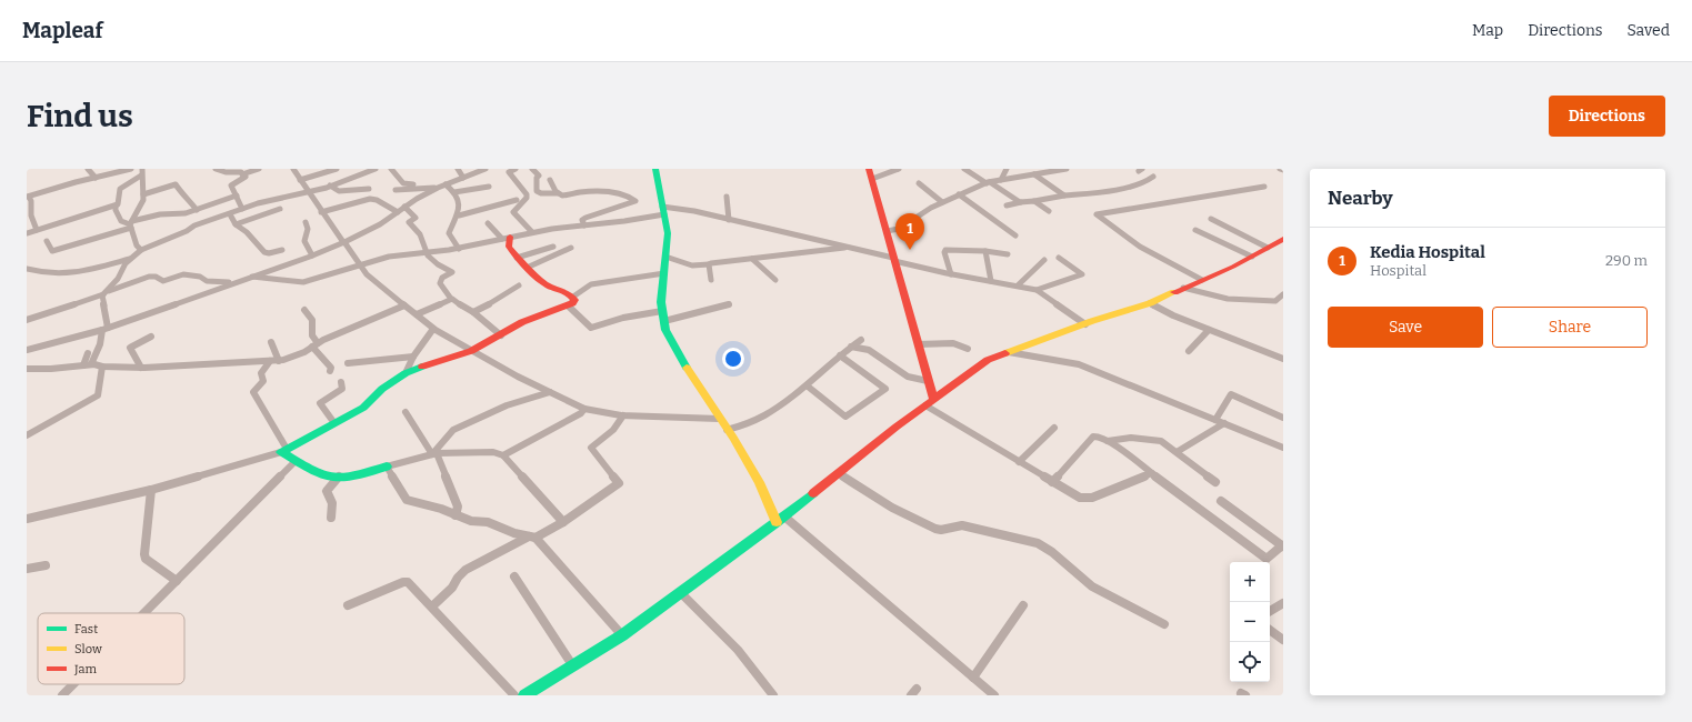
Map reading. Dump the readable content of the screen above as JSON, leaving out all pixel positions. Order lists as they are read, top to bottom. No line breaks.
{"legend":["Fast","Slow","Jam"],"page":{"header":"Mapleaf","nav":["Map","Directions","Saved"],"buttons":["Directions",["Save","Share"]],"title":"Find us","heading":"Nearby","pins":"1","list":[{"mark":"1","name":"Kedia Hospital","note":"Hospital","value":"290 m"}],"map_buttons":["+","−"]}}
